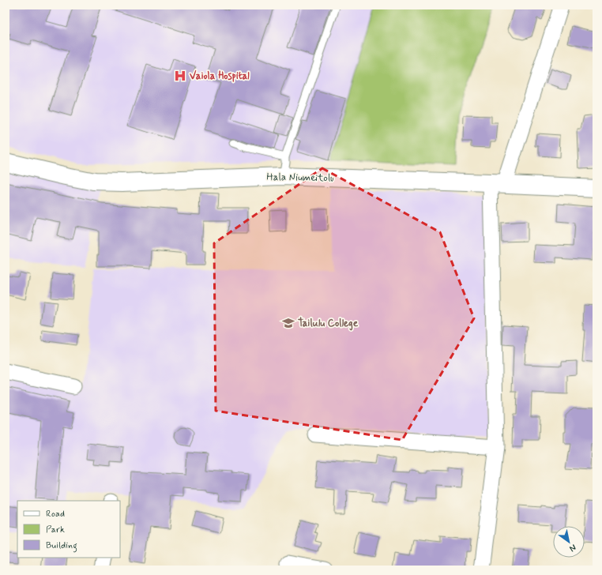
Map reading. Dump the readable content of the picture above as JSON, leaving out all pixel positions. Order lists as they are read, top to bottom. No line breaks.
{"streets":{"street":["Hala Niumeitolu"]},"places":{"hospital":["Vaiola Hospital"],"school or university":["Tailulu College"]},"legend":["Road","Park","Building"],"north":"bottom right"}
